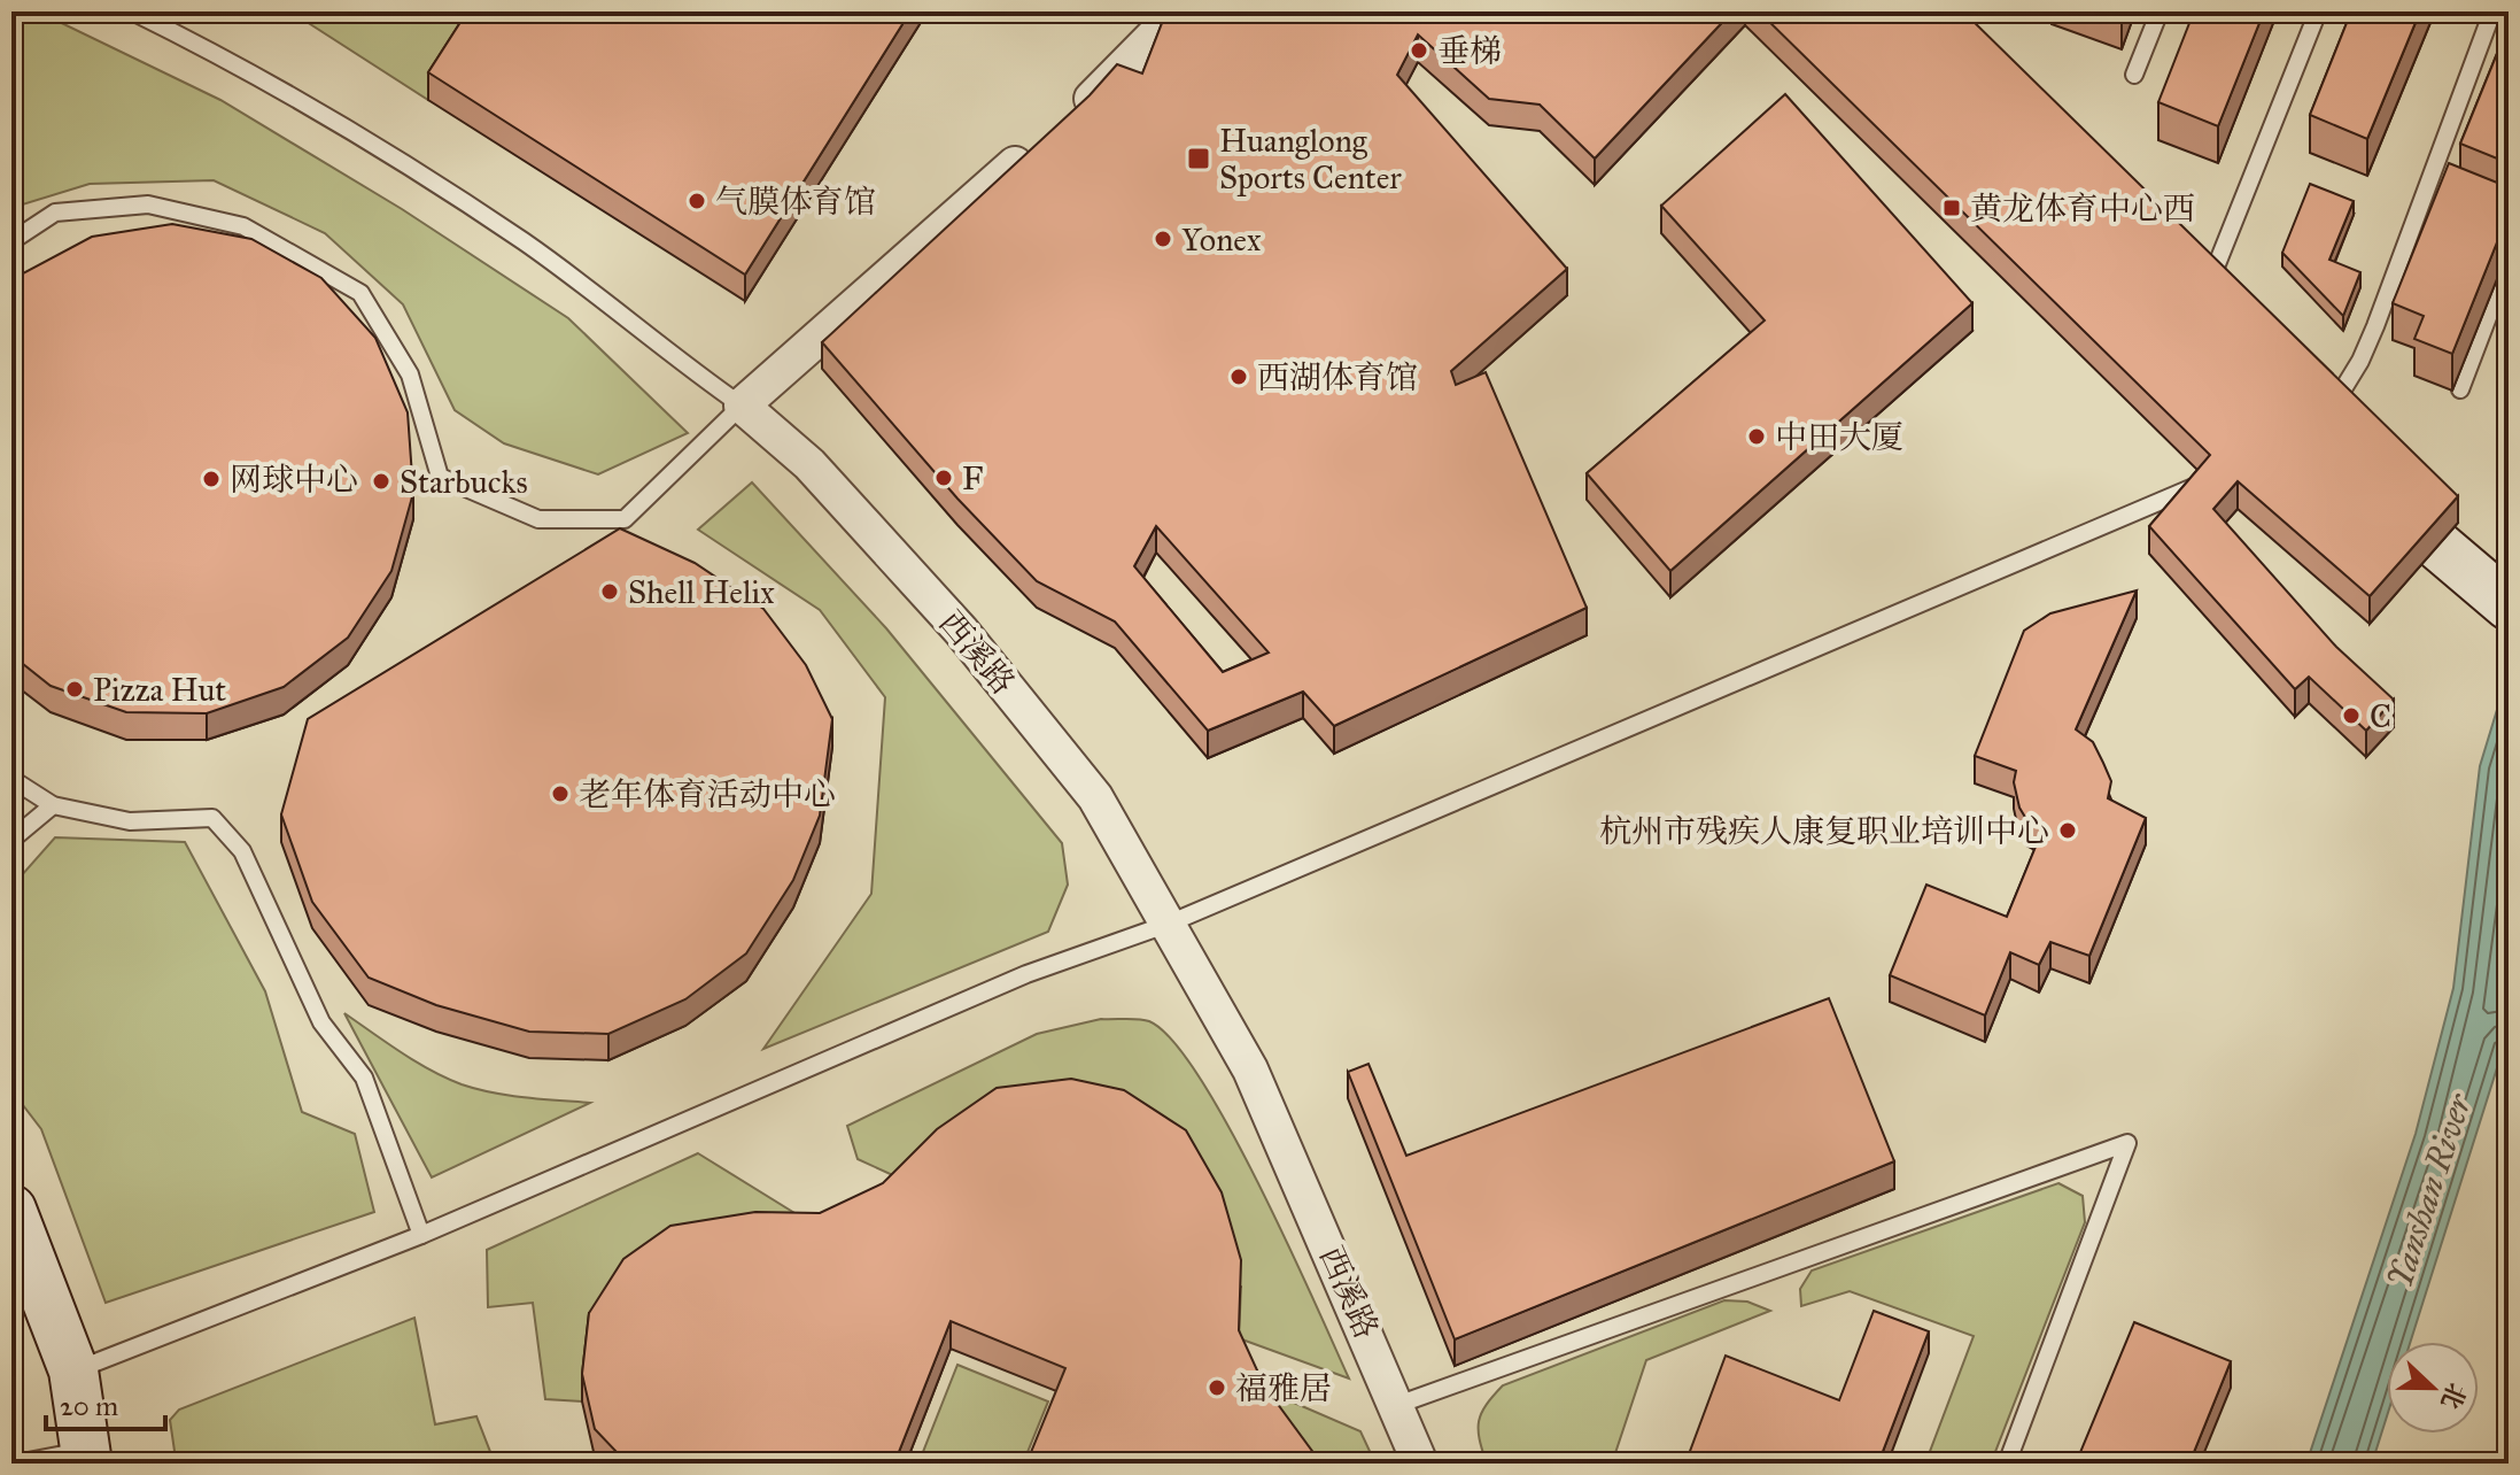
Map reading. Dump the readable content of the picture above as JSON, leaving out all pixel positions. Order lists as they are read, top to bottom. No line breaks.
{"streets":{"street":["西溪路"]},"water":["Yanshan River"],"places":{"other":["垂梯","气膜体育馆","Yonex","西湖体育馆","中田大厦","F","网球中心","Starbucks","Shell Helix","Pizza Hut","C","老年体育活动中心","杭州市残疾人康复职业培训中心","福雅居"],"transit":["Huanglong Sports Center","黄龙体育中心西"]},"scale_bar":"20 m","north":"right"}
